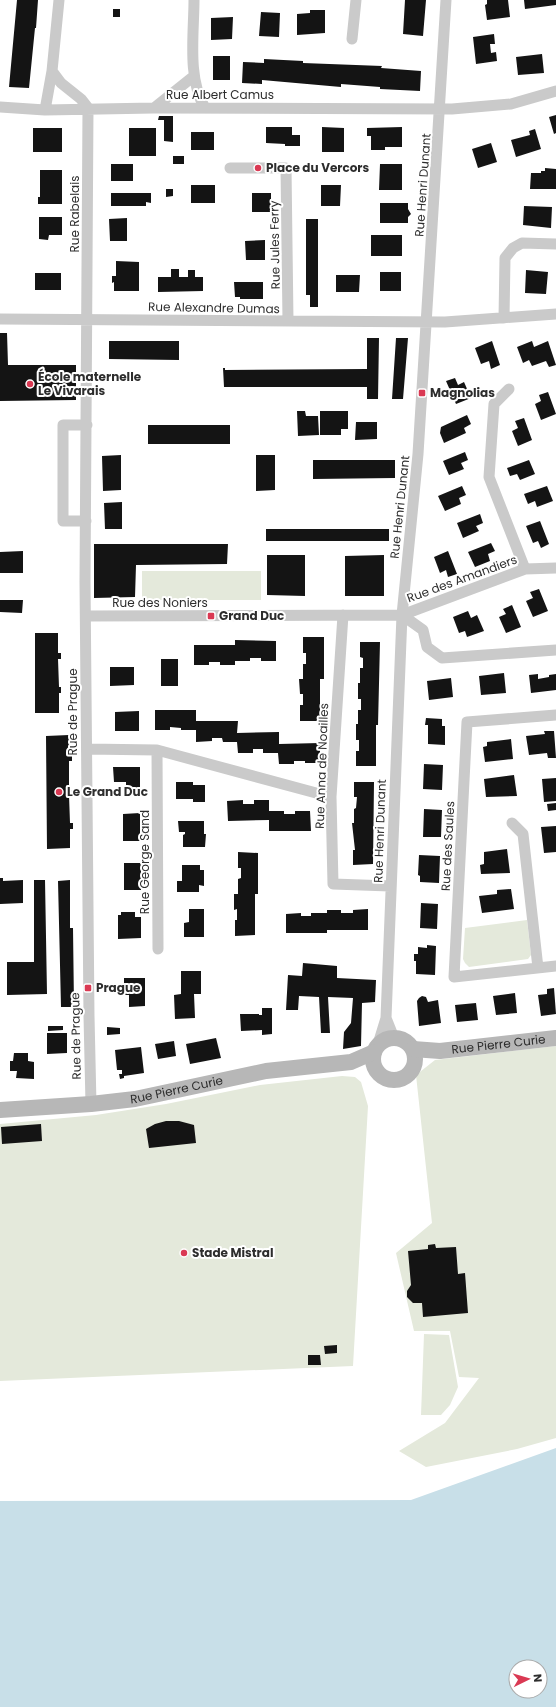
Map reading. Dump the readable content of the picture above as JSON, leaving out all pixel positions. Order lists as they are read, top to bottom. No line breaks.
{"streets":{"street":["Rue Albert Camus","Rue Henri Dunant","Rue Rabelais","Rue Jules Ferry","Rue Alexandre Dumas","Rue des Amandiers","Rue des Noniers","Rue de Prague","Rue Anna de Noailles","Rue des Saules","Rue George Sand","Rue Pierre Curie"]},"crossings":[["Rue Albert Camus","Rue Henri Dunant"],["Rue Albert Camus","Rue Rabelais"],["Rue Henri Dunant","Rue Alexandre Dumas"],["Rue Henri Dunant","Rue des Amandiers"],["Rue Henri Dunant","Rue des Noniers"],["Rue Henri Dunant","Rue Anna de Noailles"],["Rue Henri Dunant","Rue Pierre Curie"],["Rue Rabelais","Rue Alexandre Dumas"],["Rue Rabelais","Rue de Prague"],["Rue Jules Ferry","Rue Alexandre Dumas"],["Rue Alexandre Dumas","Rue de Prague"],["Rue des Amandiers","Rue des Noniers"],["Rue des Noniers","Rue de Prague"],["Rue des Noniers","Rue Anna de Noailles"],["Rue de Prague","Rue Pierre Curie"]],"places":{"other":["Place du Vercors","École maternelle Le Vivarais","Le Grand Duc","Stade Mistral"],"transit":["Magnolias","Grand Duc","Prague"]},"north":"right"}
